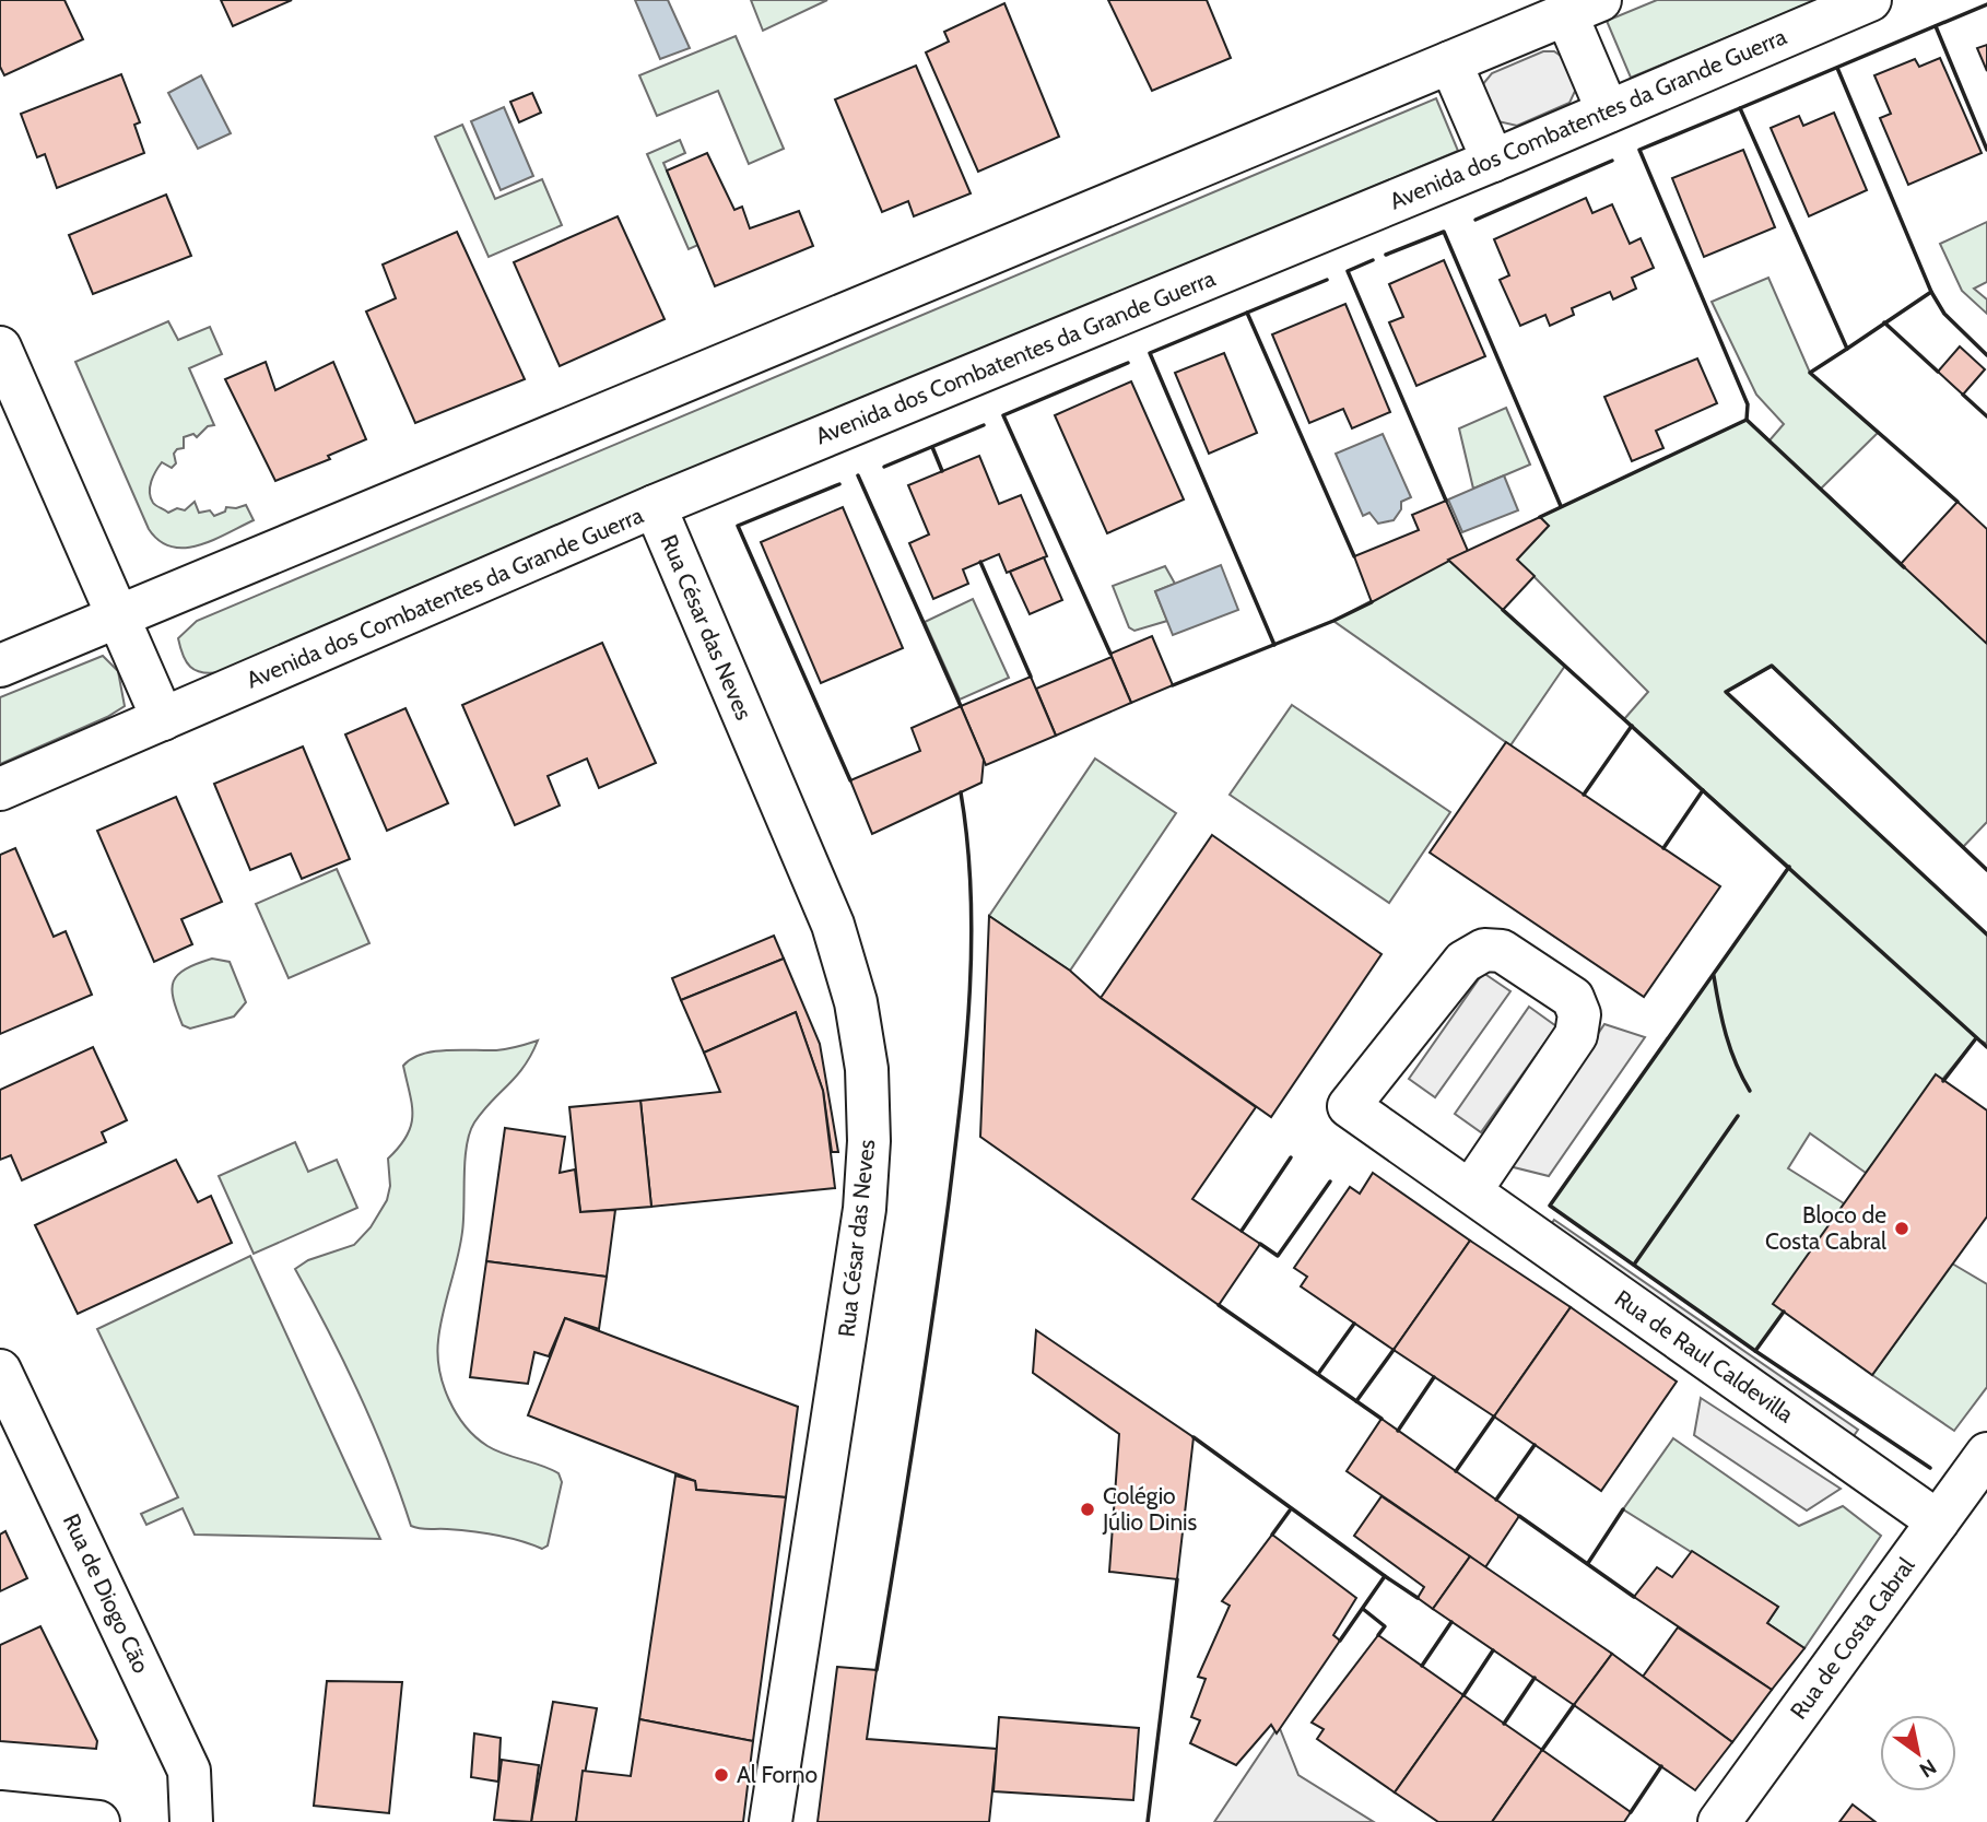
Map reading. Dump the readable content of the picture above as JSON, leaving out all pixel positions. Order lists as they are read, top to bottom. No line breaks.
{"streets":{"main road":["Avenida dos Combatentes da Grande Guerra","Rua César das Neves","Rua de Raul Caldevilla","Rua de Diogo Cão","Rua de Costa Cabral"]},"crossings":[["Avenida dos Combatentes da Grande Guerra","Rua César das Neves"],["Rua de Raul Caldevilla","Rua de Costa Cabral"]],"places":["Bloco de Costa Cabral","Colégio Júlio Dinis","Al Forno"],"north":"bottom right"}
